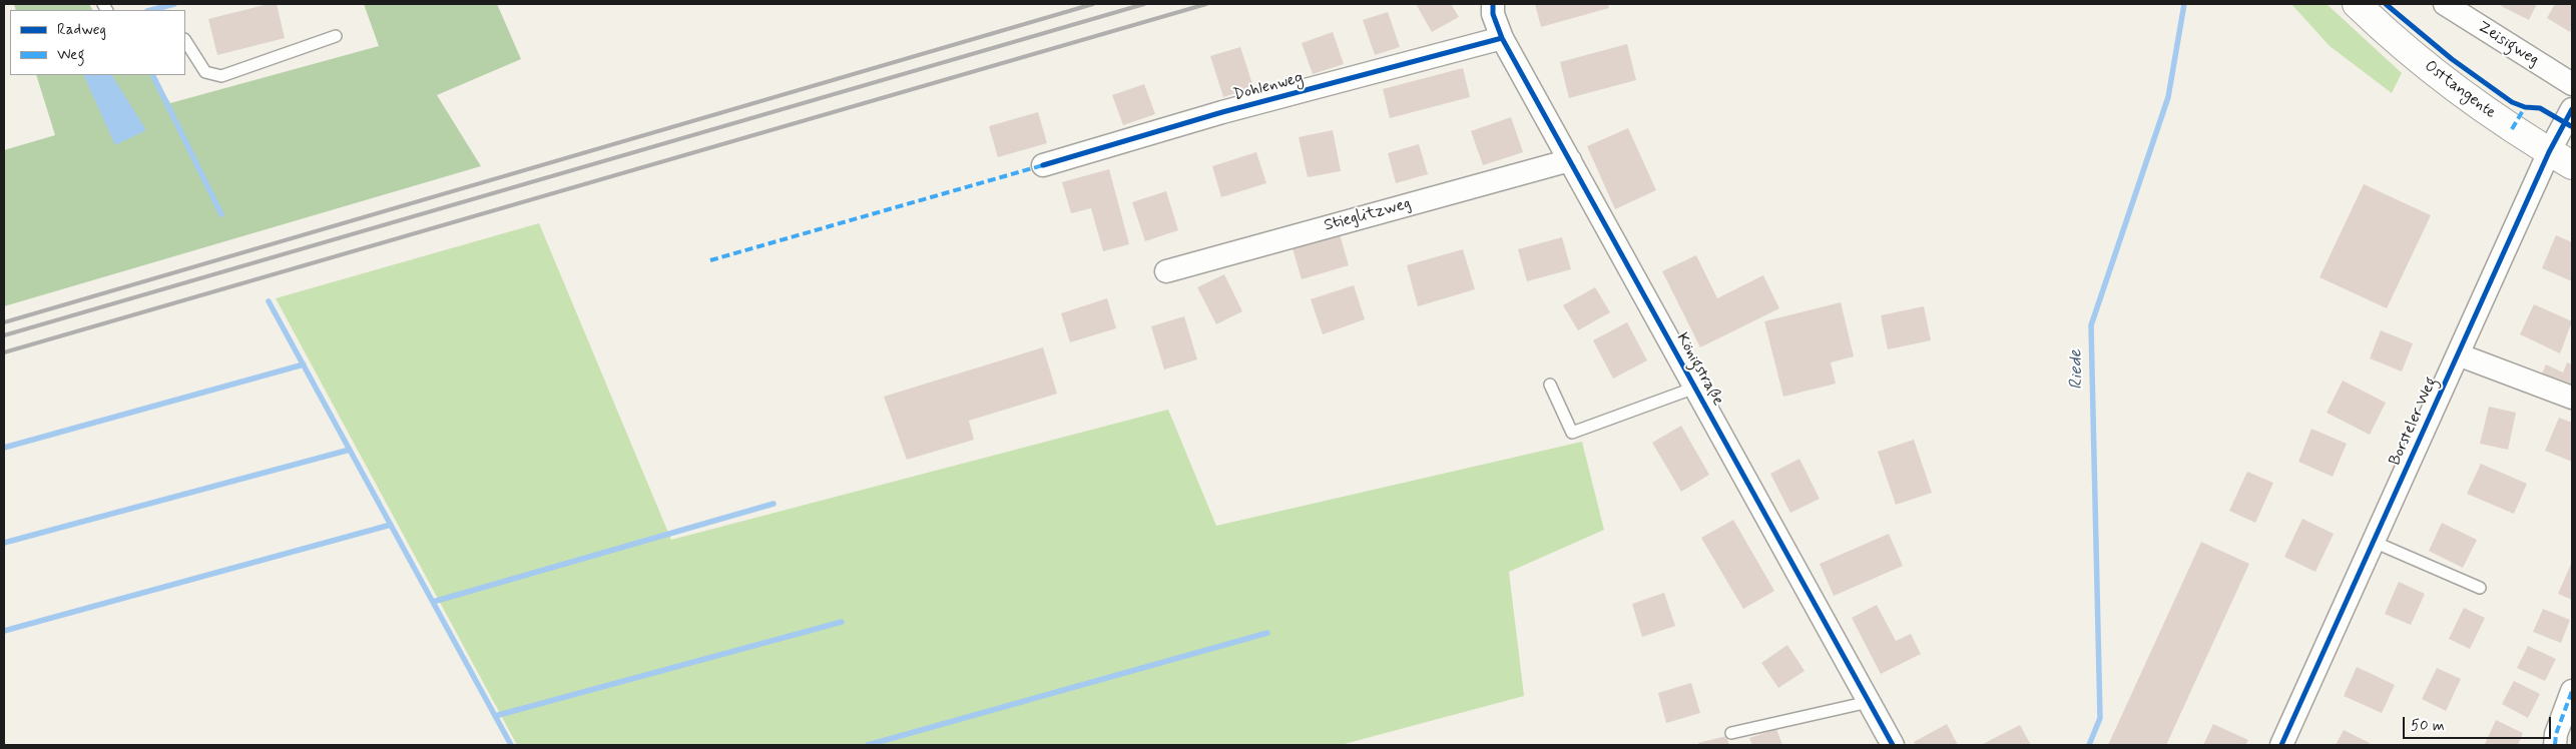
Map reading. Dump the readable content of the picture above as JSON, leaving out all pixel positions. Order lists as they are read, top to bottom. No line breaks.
{"streets":{"main road":["Osttangente"],"street":["Zeisigweg","Dohlenweg","Stieglitzweg","Königstraße","Borsteler Weg"]},"crossings":[["Dohlenweg","Königstraße"],["Osttangente","Borsteler Weg"],["Stieglitzweg","Königstraße"]],"water":["Riede"],"legend":["Radweg","Weg"],"scale_bar":"50 m"}
